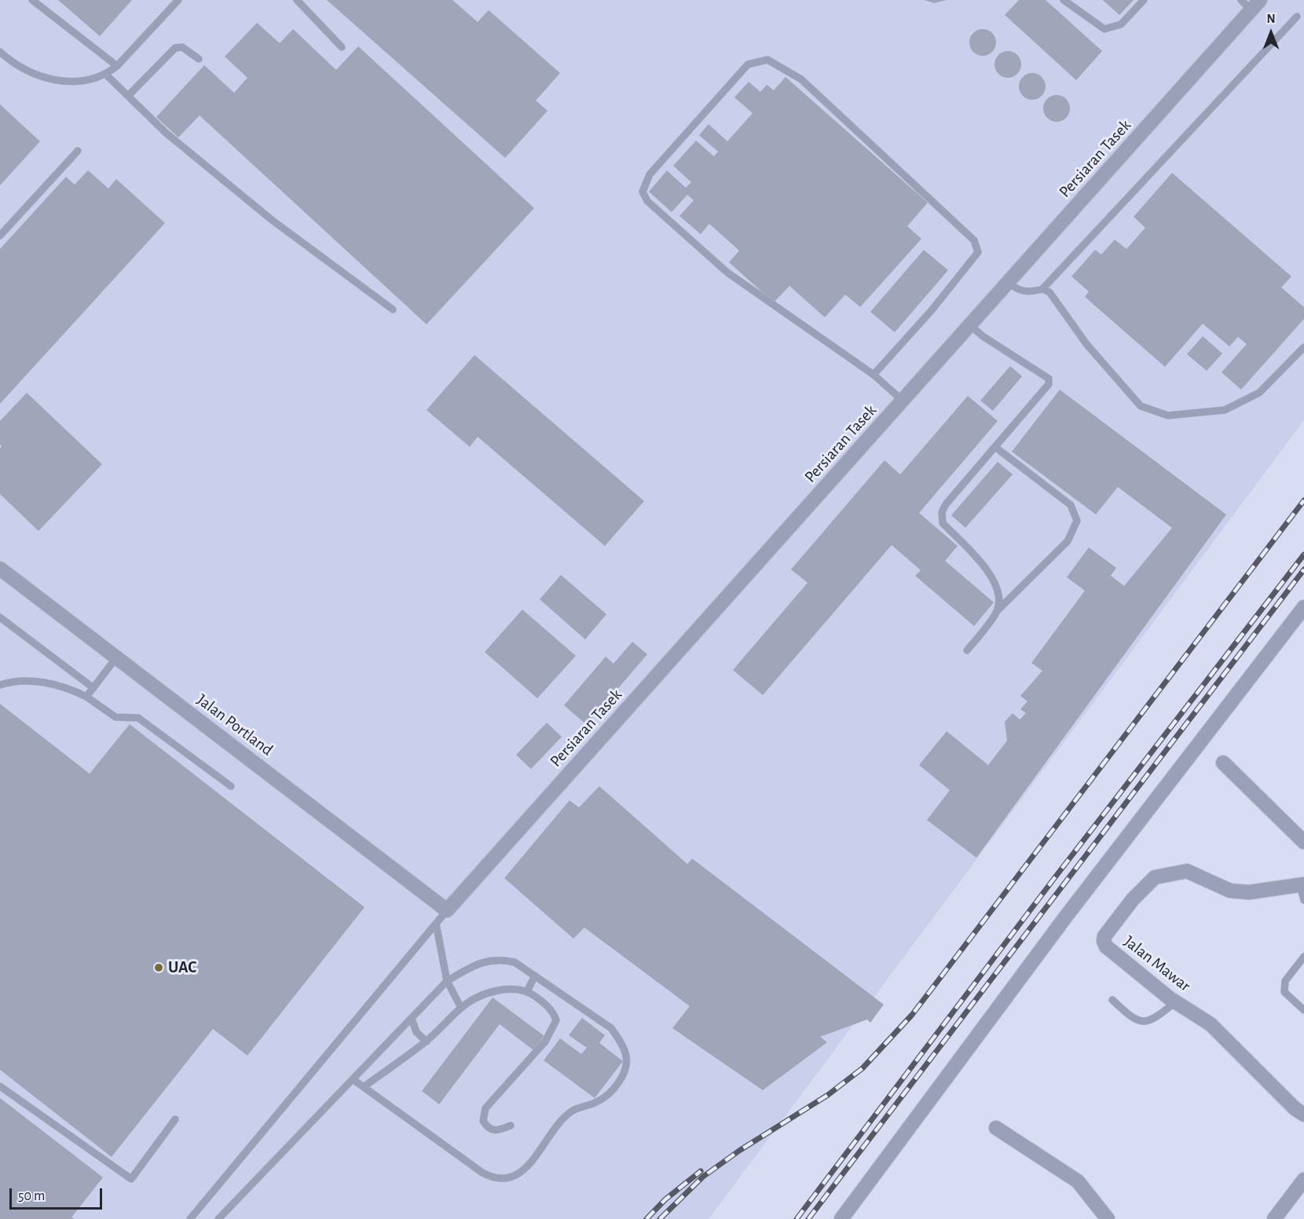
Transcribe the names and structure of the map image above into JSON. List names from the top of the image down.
{
  "streets": {
    "street": ["Persiaran Tasek", "Jalan Portland", "Jalan Mawar"]
  },
  "crossings": [
    ["Persiaran Tasek", "Jalan Portland"]
  ],
  "places": ["UAC"],
  "scale_bar": "50 m",
  "north": "top"
}
